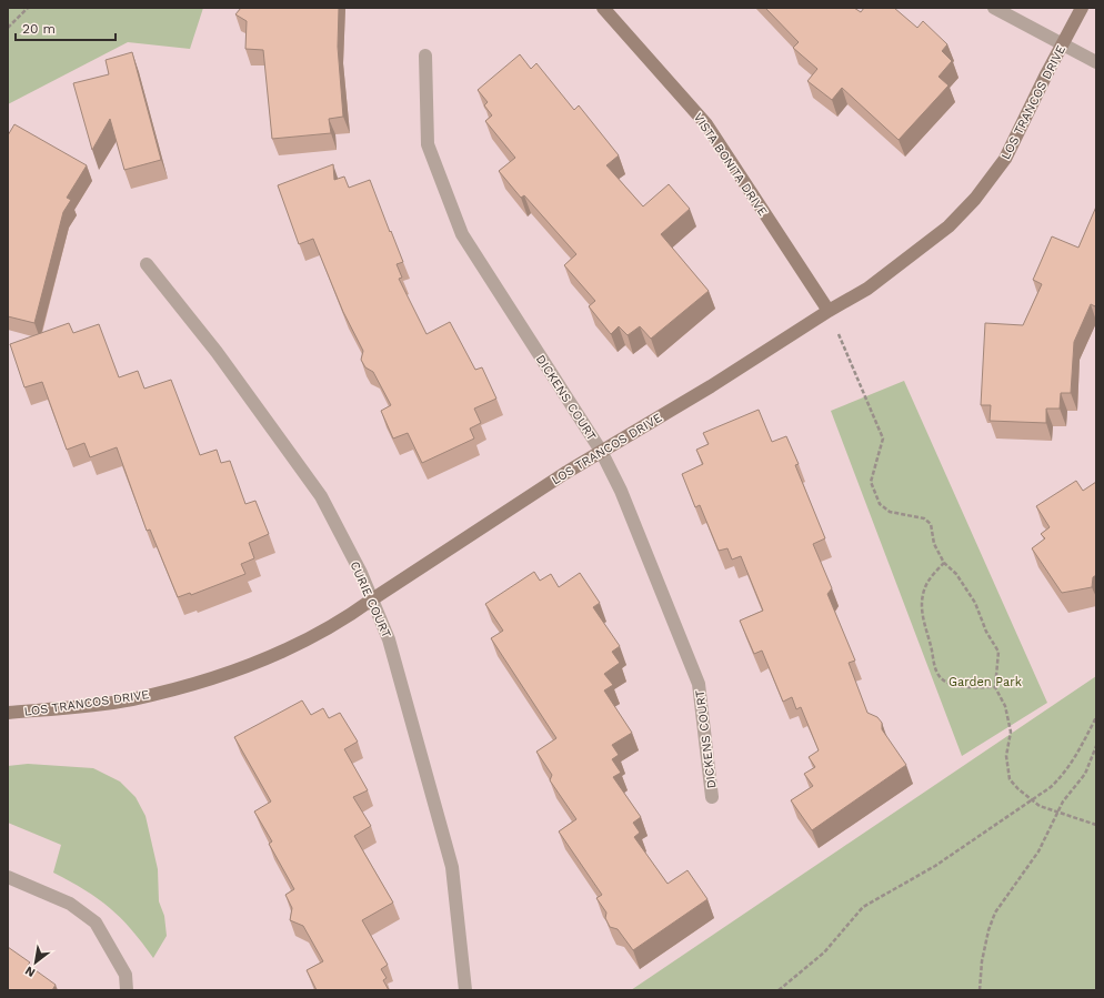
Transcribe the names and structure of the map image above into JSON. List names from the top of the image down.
{
  "streets": {
    "street": [
      "LOS TRANCOS DRIVE",
      "VISTA BONITA DRIVE",
      "DICKENS COURT",
      "CURIE COURT"
    ]
  },
  "crossings": [
    ["LOS TRANCOS DRIVE", "VISTA BONITA DRIVE"],
    ["LOS TRANCOS DRIVE", "DICKENS COURT"],
    ["LOS TRANCOS DRIVE", "CURIE COURT"]
  ],
  "parks": ["Garden Park"],
  "scale_bar": "20 m",
  "north": "bottom left"
}
